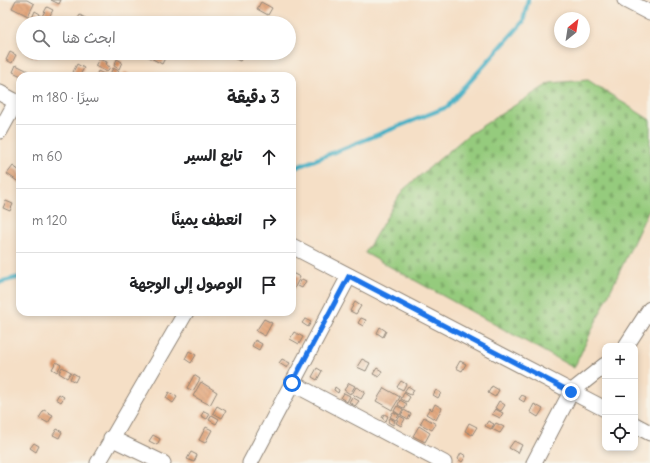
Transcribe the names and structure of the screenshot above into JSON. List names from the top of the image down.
{
  "north": "top right",
  "page": {
    "search": "ابحث هنا",
    "heading": ["3 دقيقة", "سيرًا · 180 m"],
    "list": [
      ["تابع السير", "60 m"],
      ["انعطف يمينًا", "120 m"],
      "الوصول إلى الوجهة"
    ],
    "map_buttons": ["+", "−"]
  }
}
